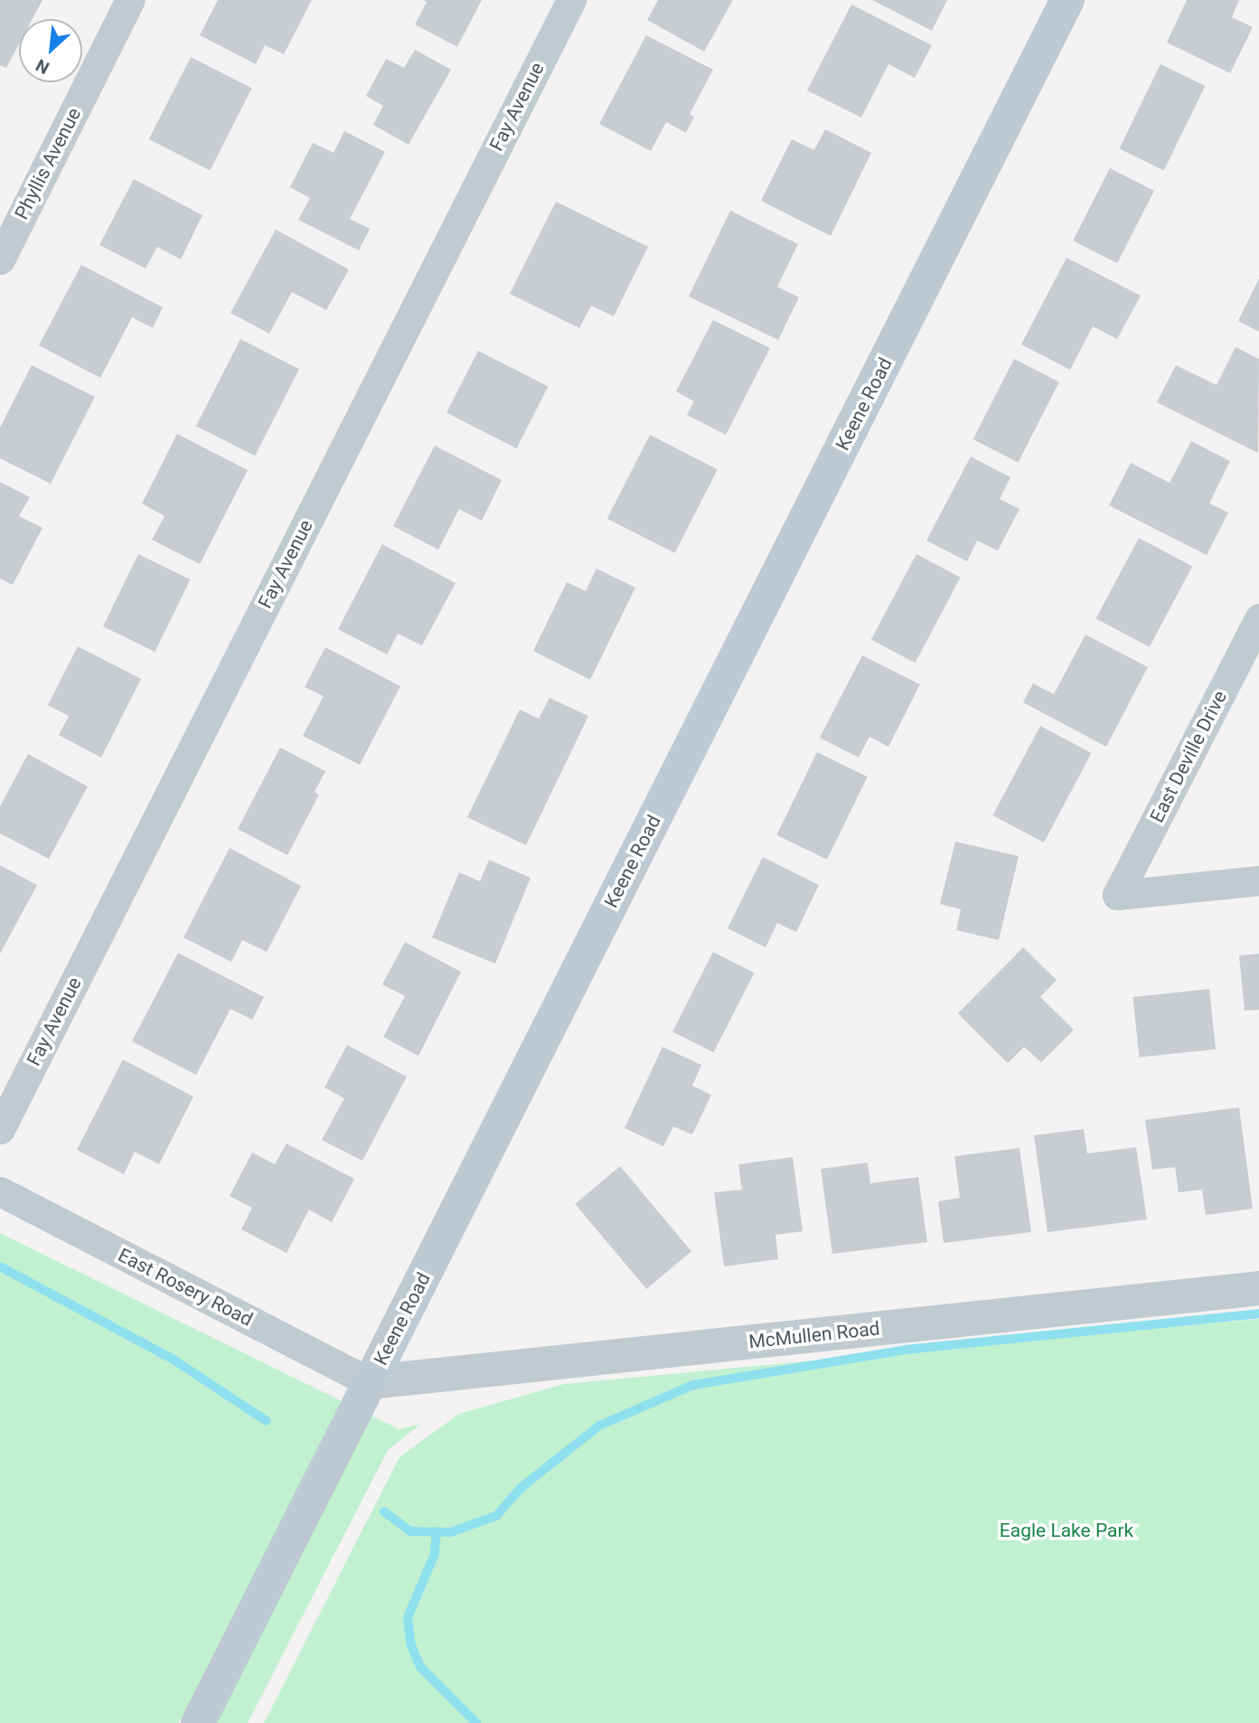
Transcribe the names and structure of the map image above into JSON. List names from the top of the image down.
{
  "streets": {
    "main road": ["Keene Road"],
    "street": [
      "Fay Avenue",
      "Phyllis Avenue",
      "East Deville Drive",
      "East Rosery Road",
      "McMullen Road"
    ]
  },
  "crossings": [
    ["Keene Road", "East Rosery Road"],
    ["Keene Road", "McMullen Road"],
    ["East Rosery Road", "McMullen Road"]
  ],
  "parks": ["Eagle Lake Park"],
  "north": "bottom left"
}
